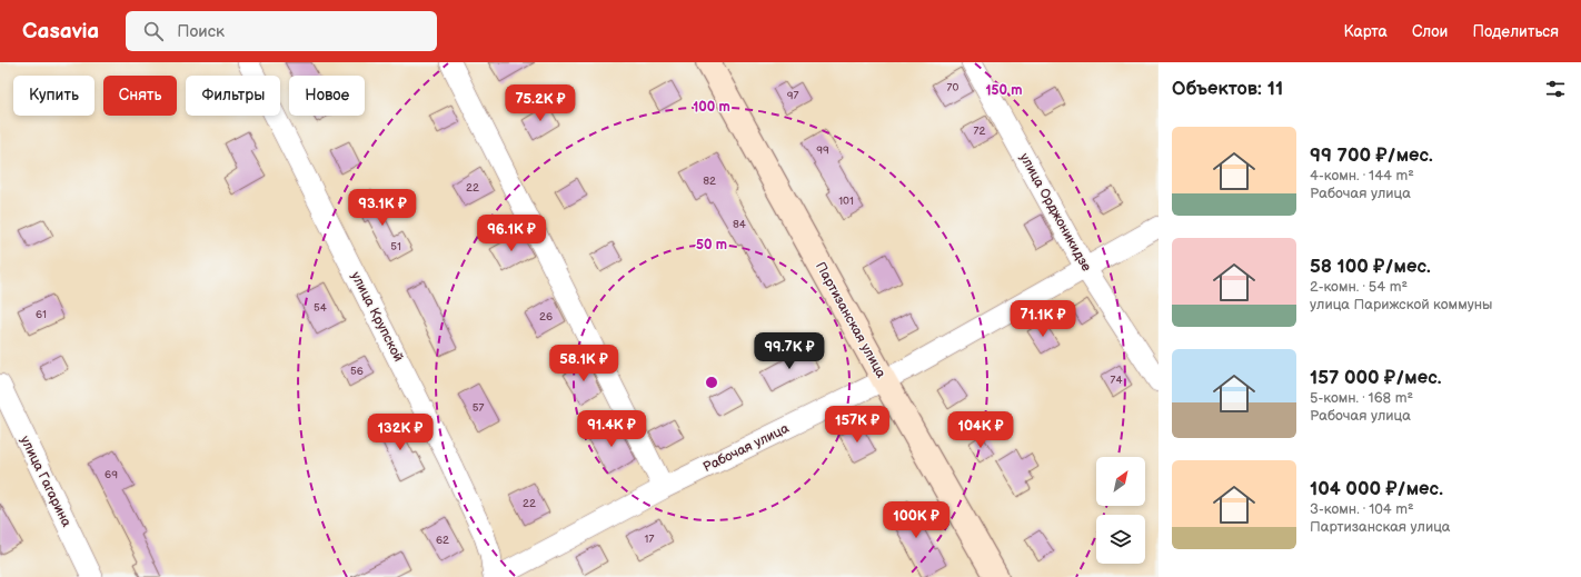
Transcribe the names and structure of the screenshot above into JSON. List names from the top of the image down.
{
  "streets": {
    "main road": ["Партизанская улица"],
    "street": [
      "улица Орджоникидзе",
      "улица Крупской",
      "Рабочая улица",
      "улица Гагарина"
    ]
  },
  "crossings": [
    ["улица Орджоникидзе", "Рабочая улица"],
    ["Партизанская улица", "Рабочая улица"]
  ],
  "house_numbers": [
    "70",
    "97",
    "72",
    "99",
    "82",
    "22",
    "101",
    "84",
    "51",
    "54",
    "61",
    "26",
    "56",
    "74",
    "57",
    "69",
    "22",
    "17",
    "62"
  ],
  "north": "top right",
  "page": {
    "header": "Casavia",
    "search": "Поиск",
    "nav": ["Карта", "Слои", "Поделиться"],
    "heading": "Объектов: 11",
    "chip": [
      "Купить",
      "Снять",
      "Фильтры",
      "Новое"
    ],
    "price": [
      "75.2K ₽",
      "93.1K ₽",
      "96.1K ₽",
      "71.1K ₽",
      "99.7K ₽",
      "58.1K ₽",
      "157K ₽",
      "91.4K ₽",
      "104K ₽",
      "132K ₽",
      "100K ₽"
    ],
    "list": [
      {
        "name": "99 700 ₽/мес.",
        "note": "4-комн. · 144 m² · Рабочая улица"
      },
      {
        "name": "58 100 ₽/мес.",
        "note": "2-комн. · 54 m² · улица Парижской коммуны"
      },
      {
        "name": "157 000 ₽/мес.",
        "note": "5-комн. · 168 m² · Рабочая улица"
      },
      {
        "name": "104 000 ₽/мес.",
        "note": "3-комн. · 104 m² · Партизанская улица"
      }
    ]
  },
  "rings": ["150 m", "100 m", "50 m"]
}
